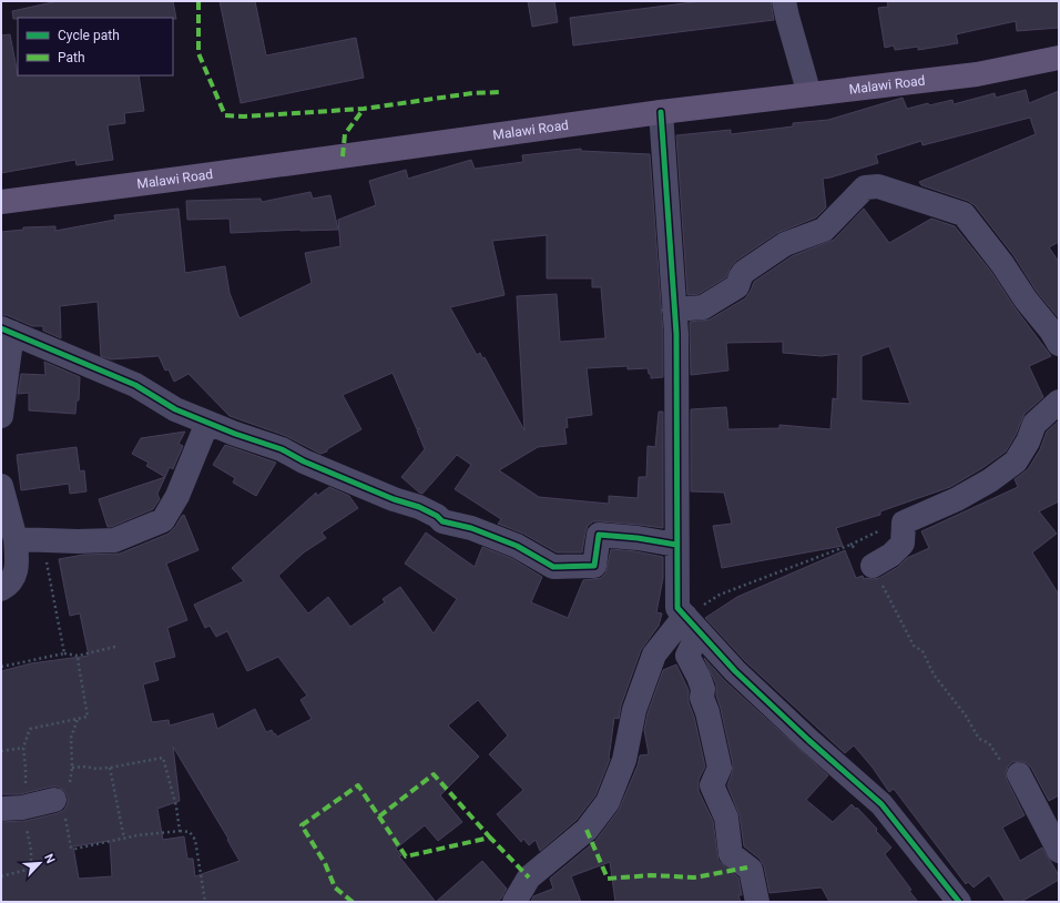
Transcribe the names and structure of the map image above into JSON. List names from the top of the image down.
{
  "streets": {
    "main road": ["Malawi Road"]
  },
  "legend": ["Cycle path", "Path"],
  "north": "top right"
}
